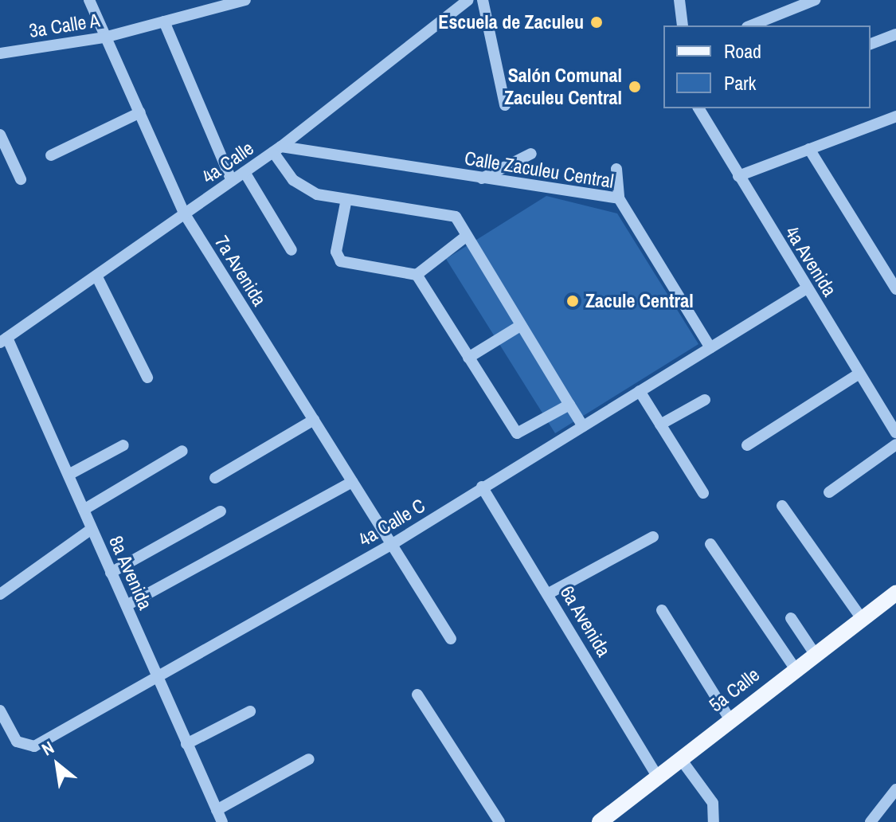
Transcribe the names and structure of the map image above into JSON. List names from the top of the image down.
{
  "streets": {
    "main road": ["5a Calle"],
    "street": [
      "3a Calle A",
      "4a Calle",
      "Calle Zaculeu Central",
      "4a Avenida",
      "7a Avenida",
      "4a Calle C",
      "8a Avenida",
      "6a Avenida"
    ]
  },
  "crossings": [
    ["3a Calle A", "7a Avenida"],
    ["4a Calle", "Calle Zaculeu Central"],
    ["4a Calle", "7a Avenida"],
    ["4a Calle", "8a Avenida"],
    ["Calle Zaculeu Central", "4a Calle C"],
    ["4a Avenida", "4a Calle C"],
    ["7a Avenida", "4a Calle C"],
    ["4a Calle C", "8a Avenida"],
    ["4a Calle C", "6a Avenida"],
    ["6a Avenida", "5a Calle"]
  ],
  "places": ["Escuela de Zaculeu", "Salón Comunal Zaculeu Central", "Zacule Central"],
  "legend": ["Road", "Park"],
  "north": "top left"
}
